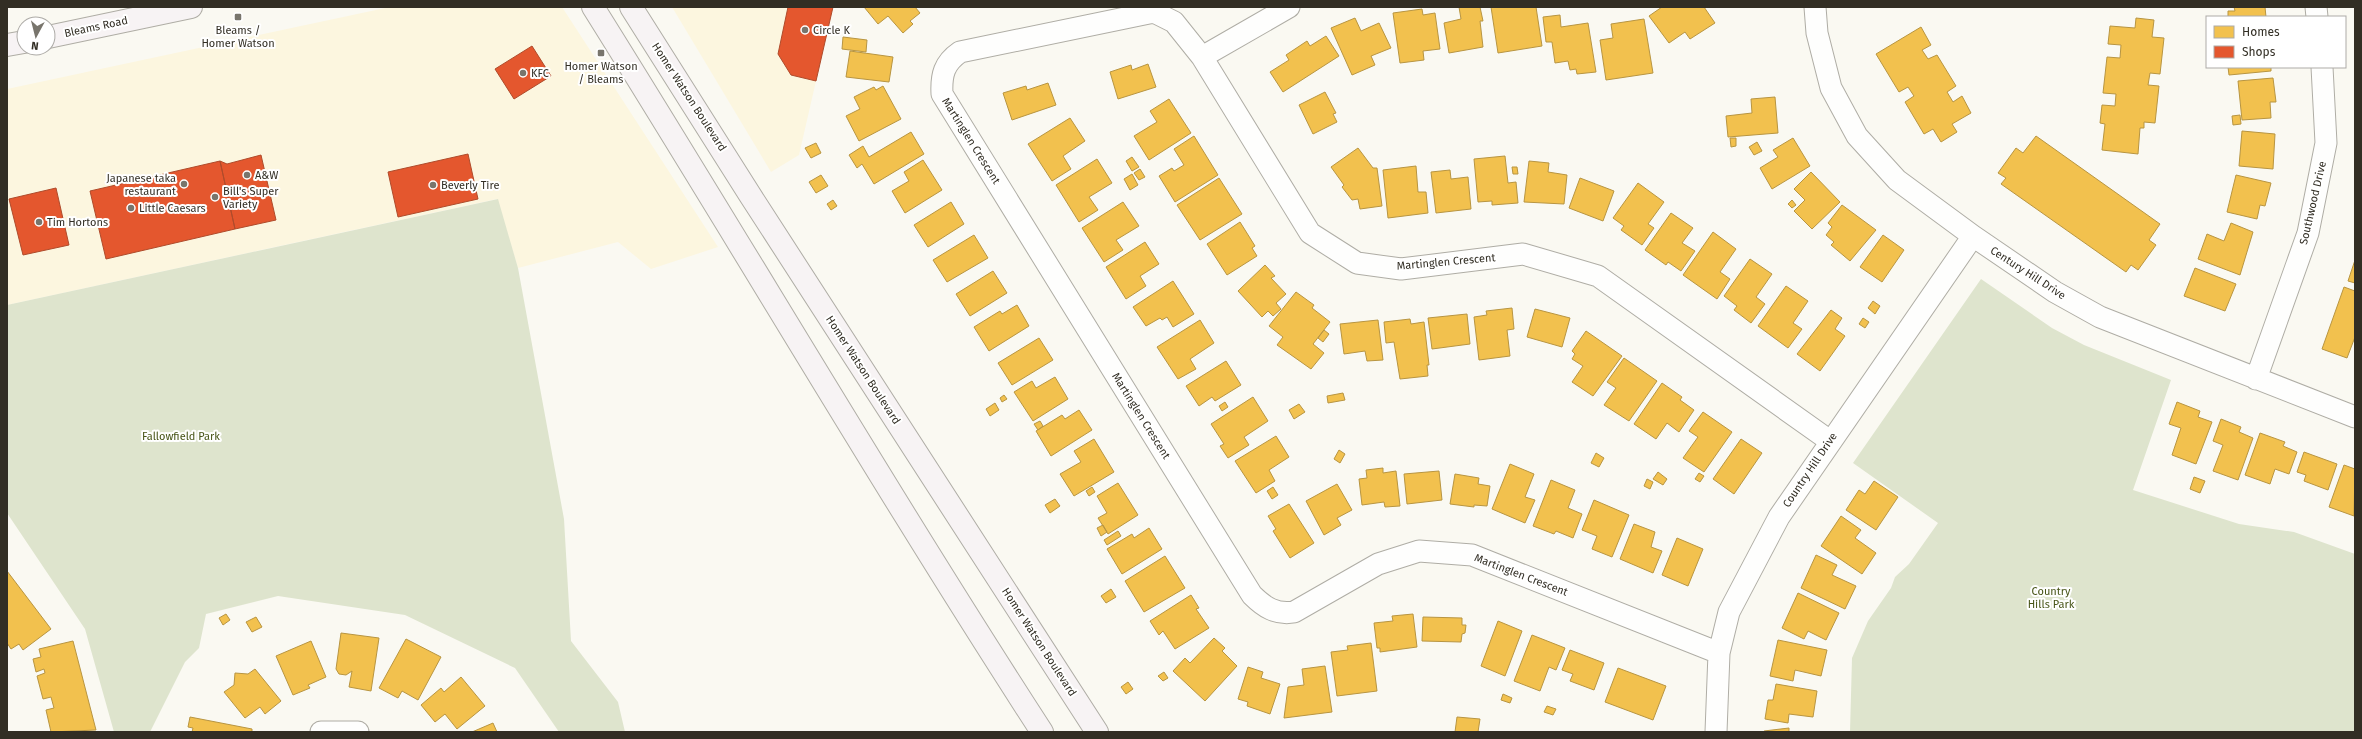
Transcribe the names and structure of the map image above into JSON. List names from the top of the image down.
{
  "streets": {
    "main road": ["Bleams Road", "Homer Watson Boulevard"],
    "street": [
      "Martinglen Crescent",
      "Southwood Drive",
      "Century Hill Drive",
      "Country Hill Drive"
    ]
  },
  "crossings": [
    ["Martinglen Crescent", "Country Hill Drive"],
    ["Southwood Drive", "Century Hill Drive"],
    ["Century Hill Drive", "Country Hill Drive"]
  ],
  "parks": ["Fallowfield Park", "Country Hills Park"],
  "places": {
    "transit": ["Bleams / Homer Watson", "Homer Watson / Bleams"],
    "other": [
      "Circle K",
      "KFC",
      "A&W",
      "Japanese taka restaurant",
      "Beverly Tire",
      "Bill's Super Variety",
      "Little Caesars",
      "Tim Hortons"
    ]
  },
  "legend": ["Homes", "Shops"],
  "north": "bottom"
}
